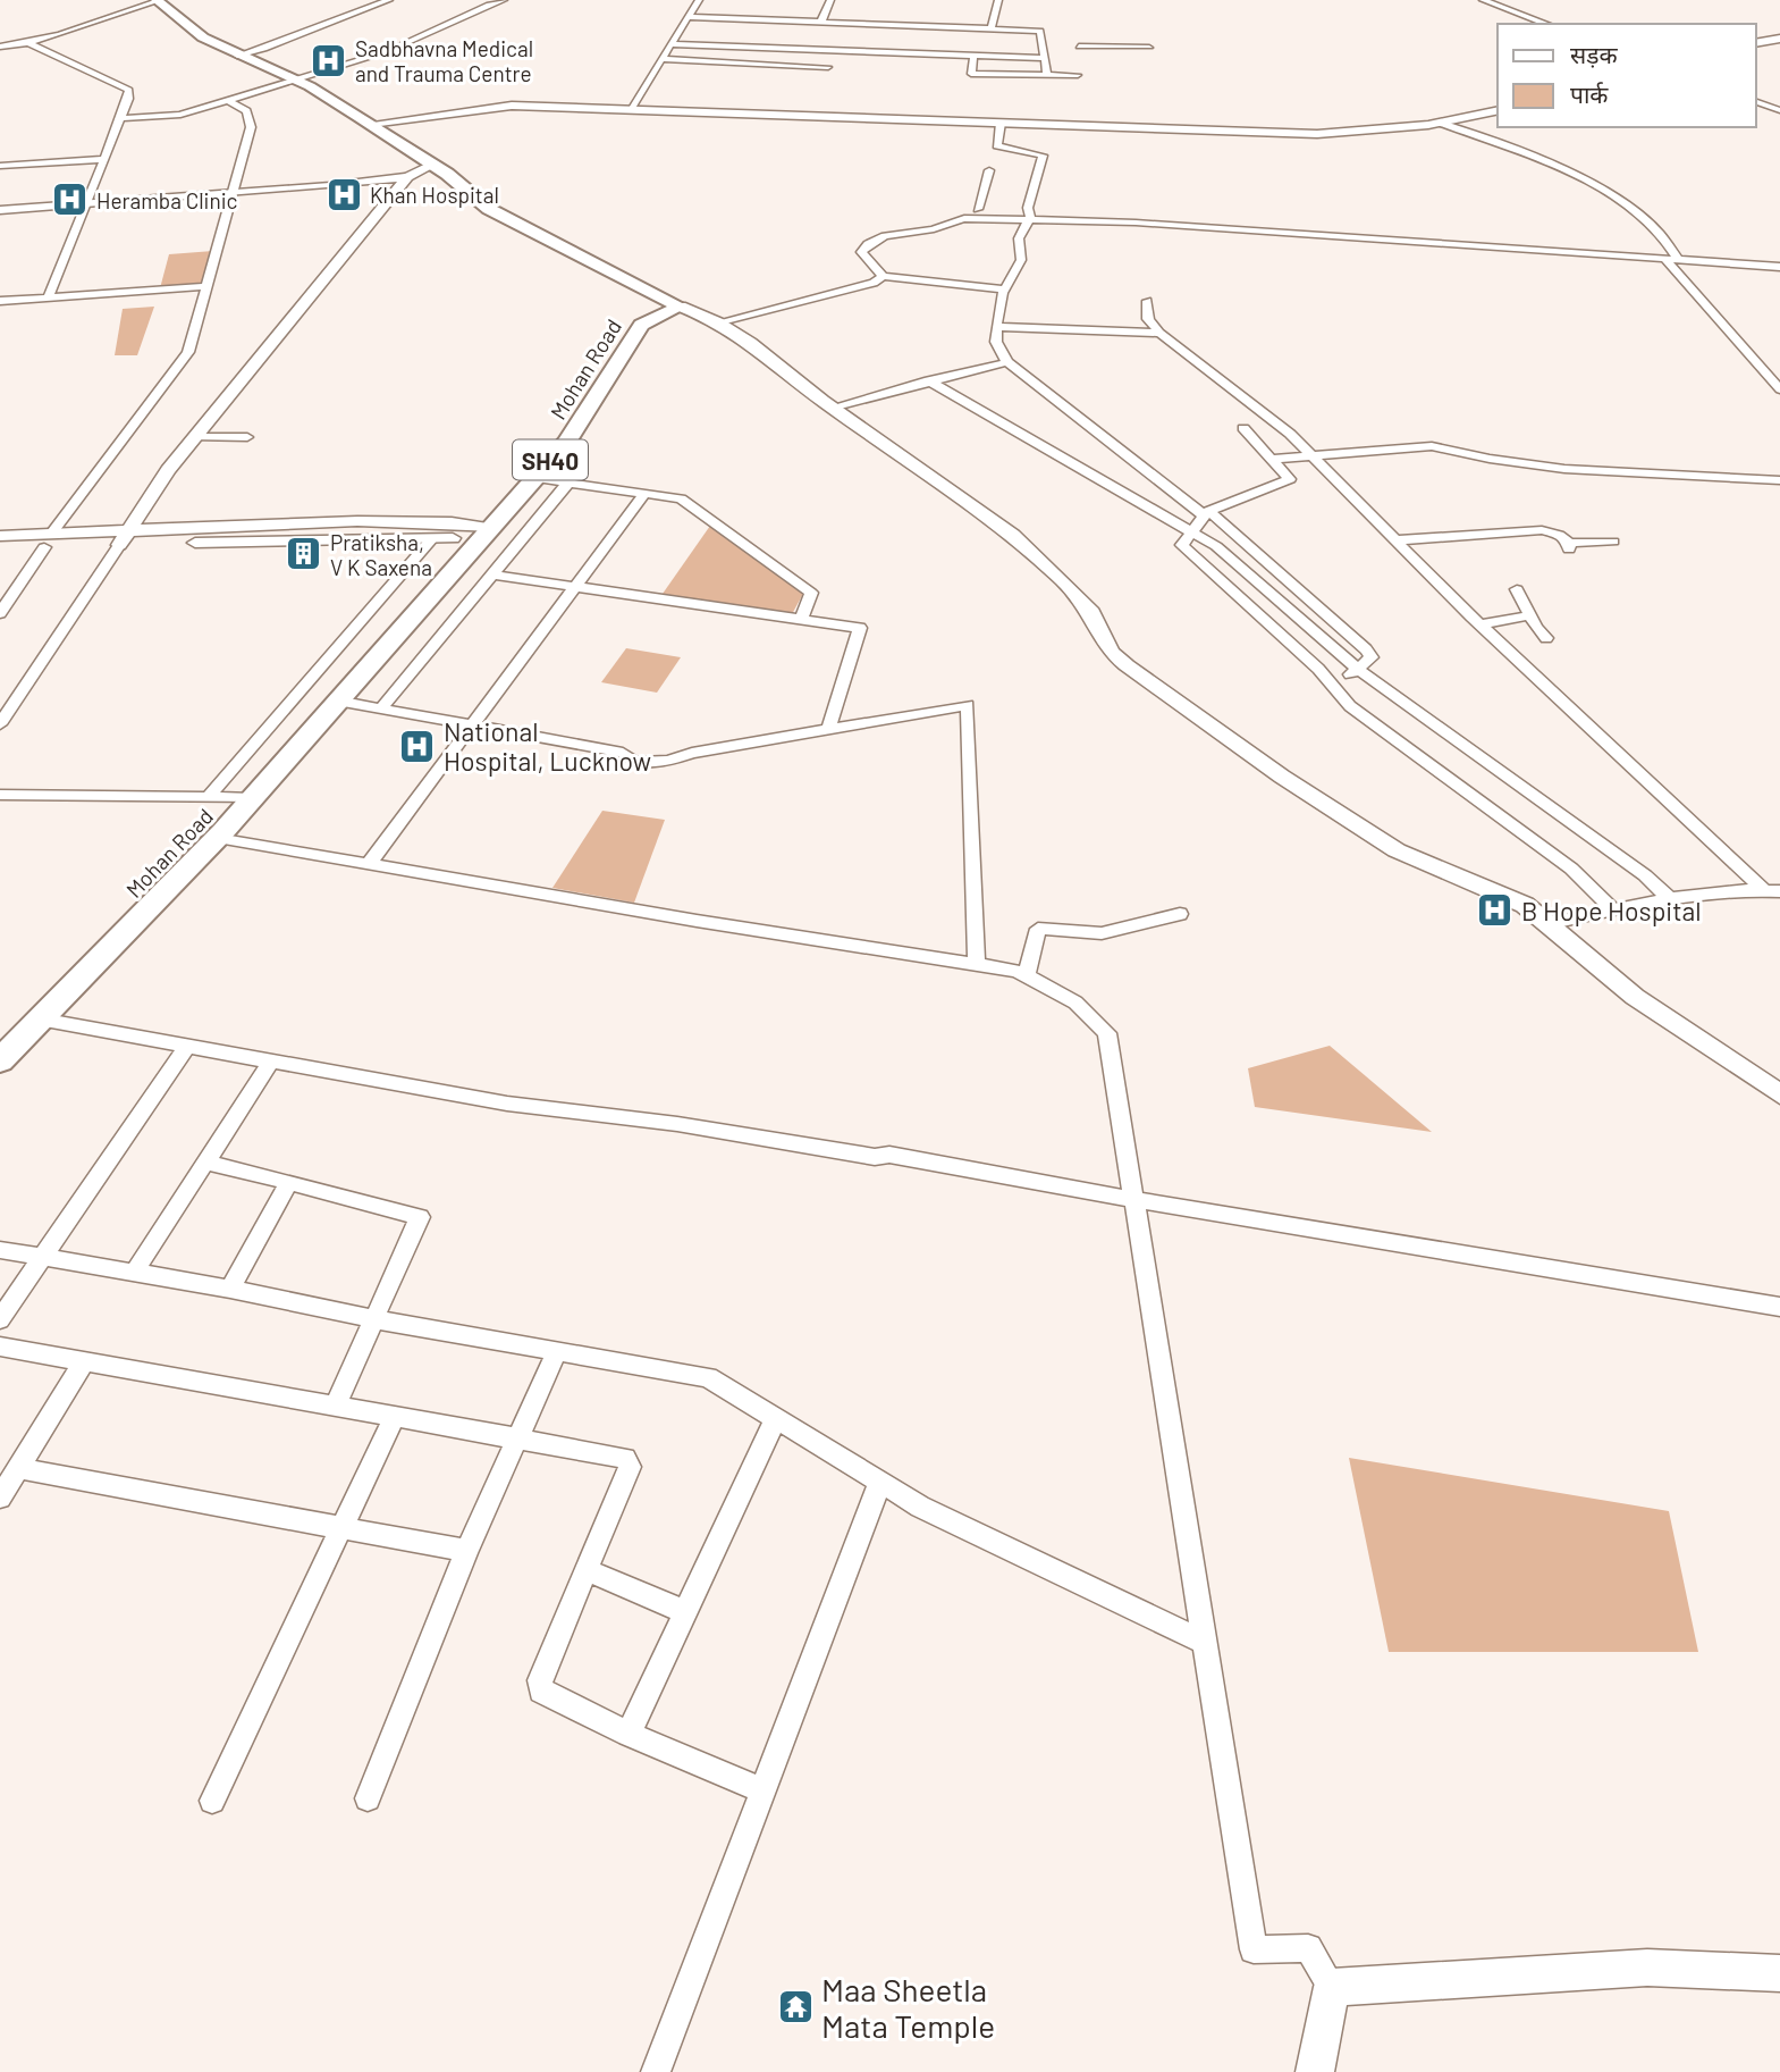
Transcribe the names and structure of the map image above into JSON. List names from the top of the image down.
{
  "streets": {
    "main road": ["Mohan Road", "SH40"]
  },
  "places": {
    "hospital": [
      "Sadbhavna Medical and Trauma Centre",
      "Khan Hospital",
      "Heramba Clinic",
      "National Hospital, Lucknow",
      "B Hope Hospital"
    ],
    "building": ["Pratiksha, V K Saxena"],
    "temple": ["Maa Sheetla Mata Temple"]
  },
  "legend": ["सड़क", "पार्क"]
}
